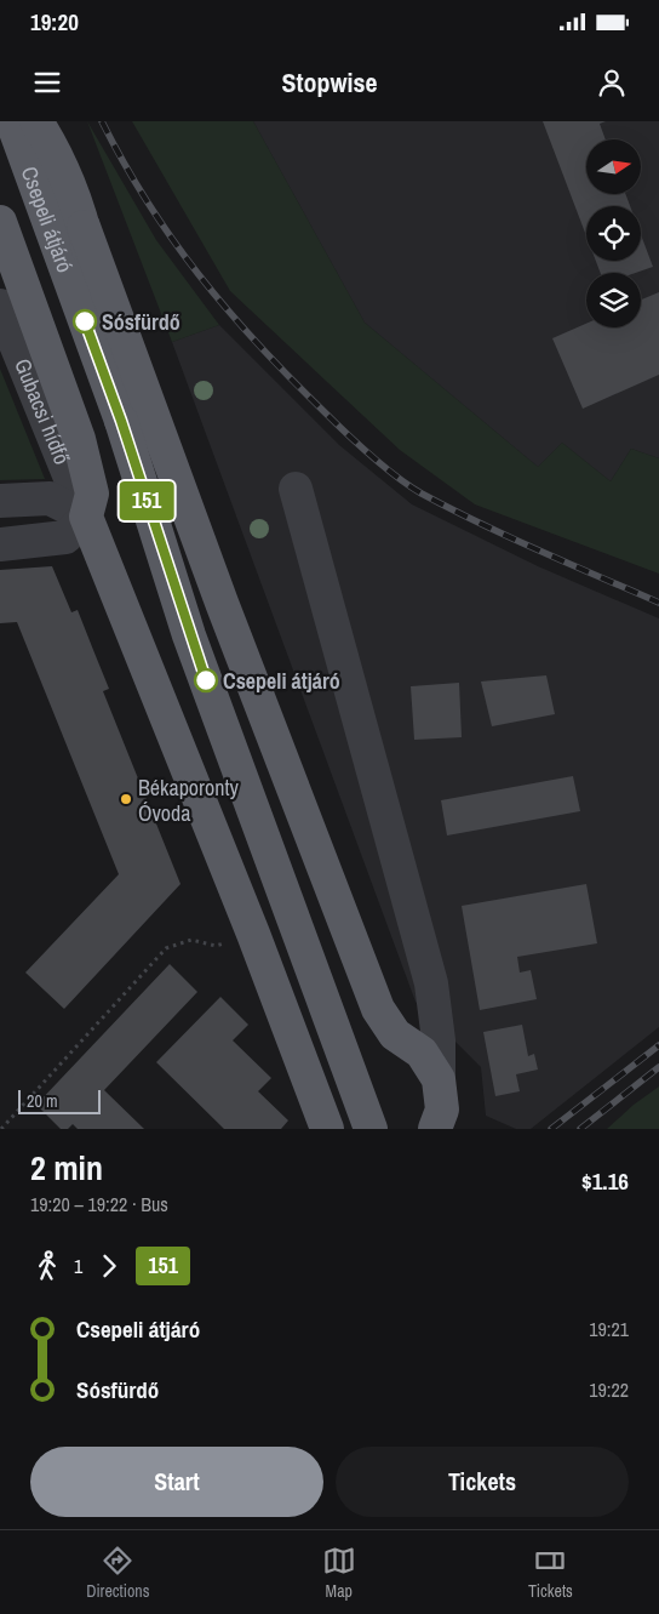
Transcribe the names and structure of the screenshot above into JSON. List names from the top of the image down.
{
  "streets": {
    "main road": ["Csepeli átjáró"],
    "street": ["Gubacsi hídfő"]
  },
  "places": ["Sósfürdő", "Csepeli átjáró", "Békaporonty Óvoda"],
  "lines": ["bus line 151"],
  "scale_bar": "20 m",
  "north": "right",
  "page": {
    "status": "19:20",
    "header": "Stopwise",
    "on_map": "151",
    "scale": "20 m",
    "heading": ["2 min", "19:20 – 19:22 · Bus", "$1.16"],
    "legs": ["1", "151"],
    "list": [
      {
        "name": "Csepeli átjáró",
        "value": "19:21"
      },
      {
        "name": "Sósfürdő",
        "value": "19:22"
      }
    ],
    "buttons": ["Start", "Tickets"],
    "tabs": ["Directions", "Map", "Tickets"]
  }
}
